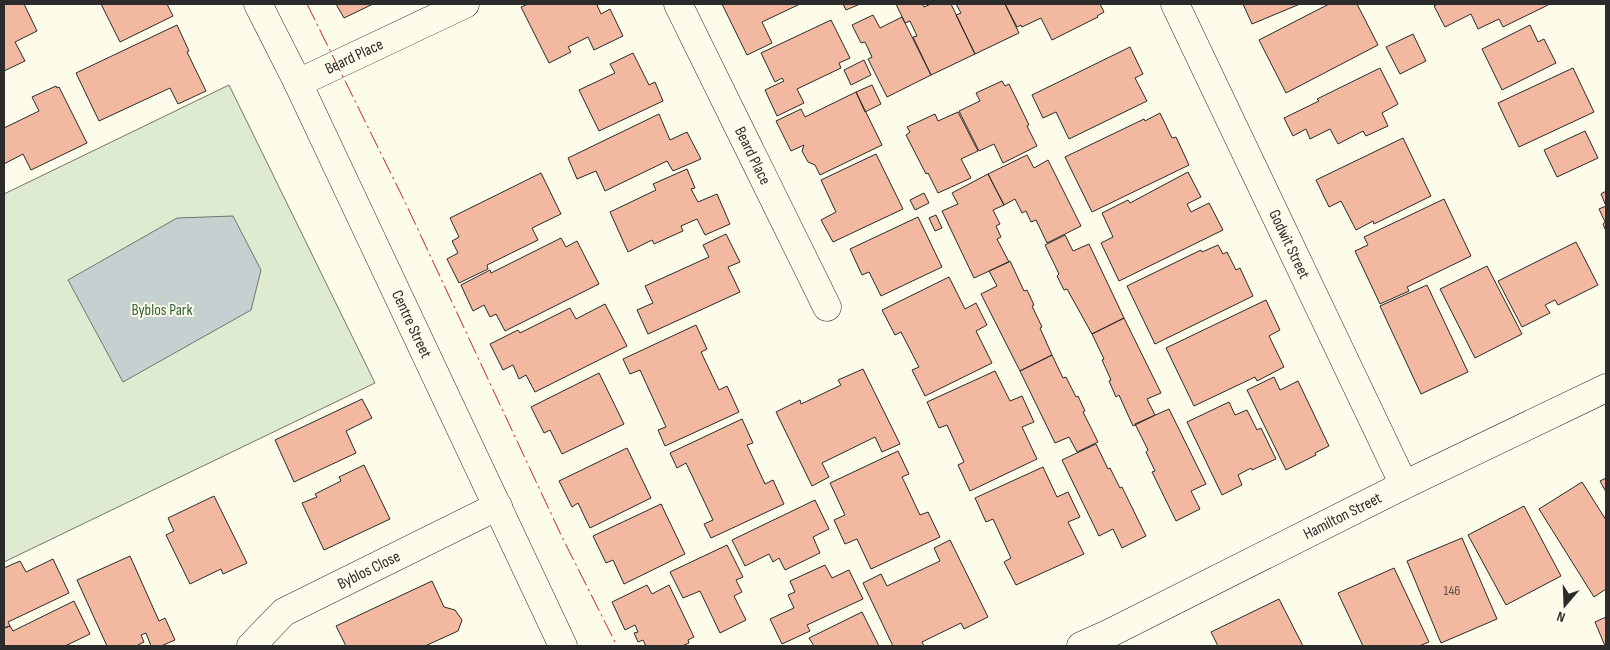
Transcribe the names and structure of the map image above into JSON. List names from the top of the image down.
{
  "streets": {
    "street": [
      "Beard Place",
      "Godwit Street",
      "Centre Street",
      "Hamilton Street",
      "Byblos Close"
    ]
  },
  "crossings": [
    ["Beard Place", "Centre Street"],
    ["Godwit Street", "Hamilton Street"],
    ["Centre Street", "Byblos Close"]
  ],
  "parks": ["Byblos Park"],
  "house_numbers": ["146"],
  "north": "bottom"
}
